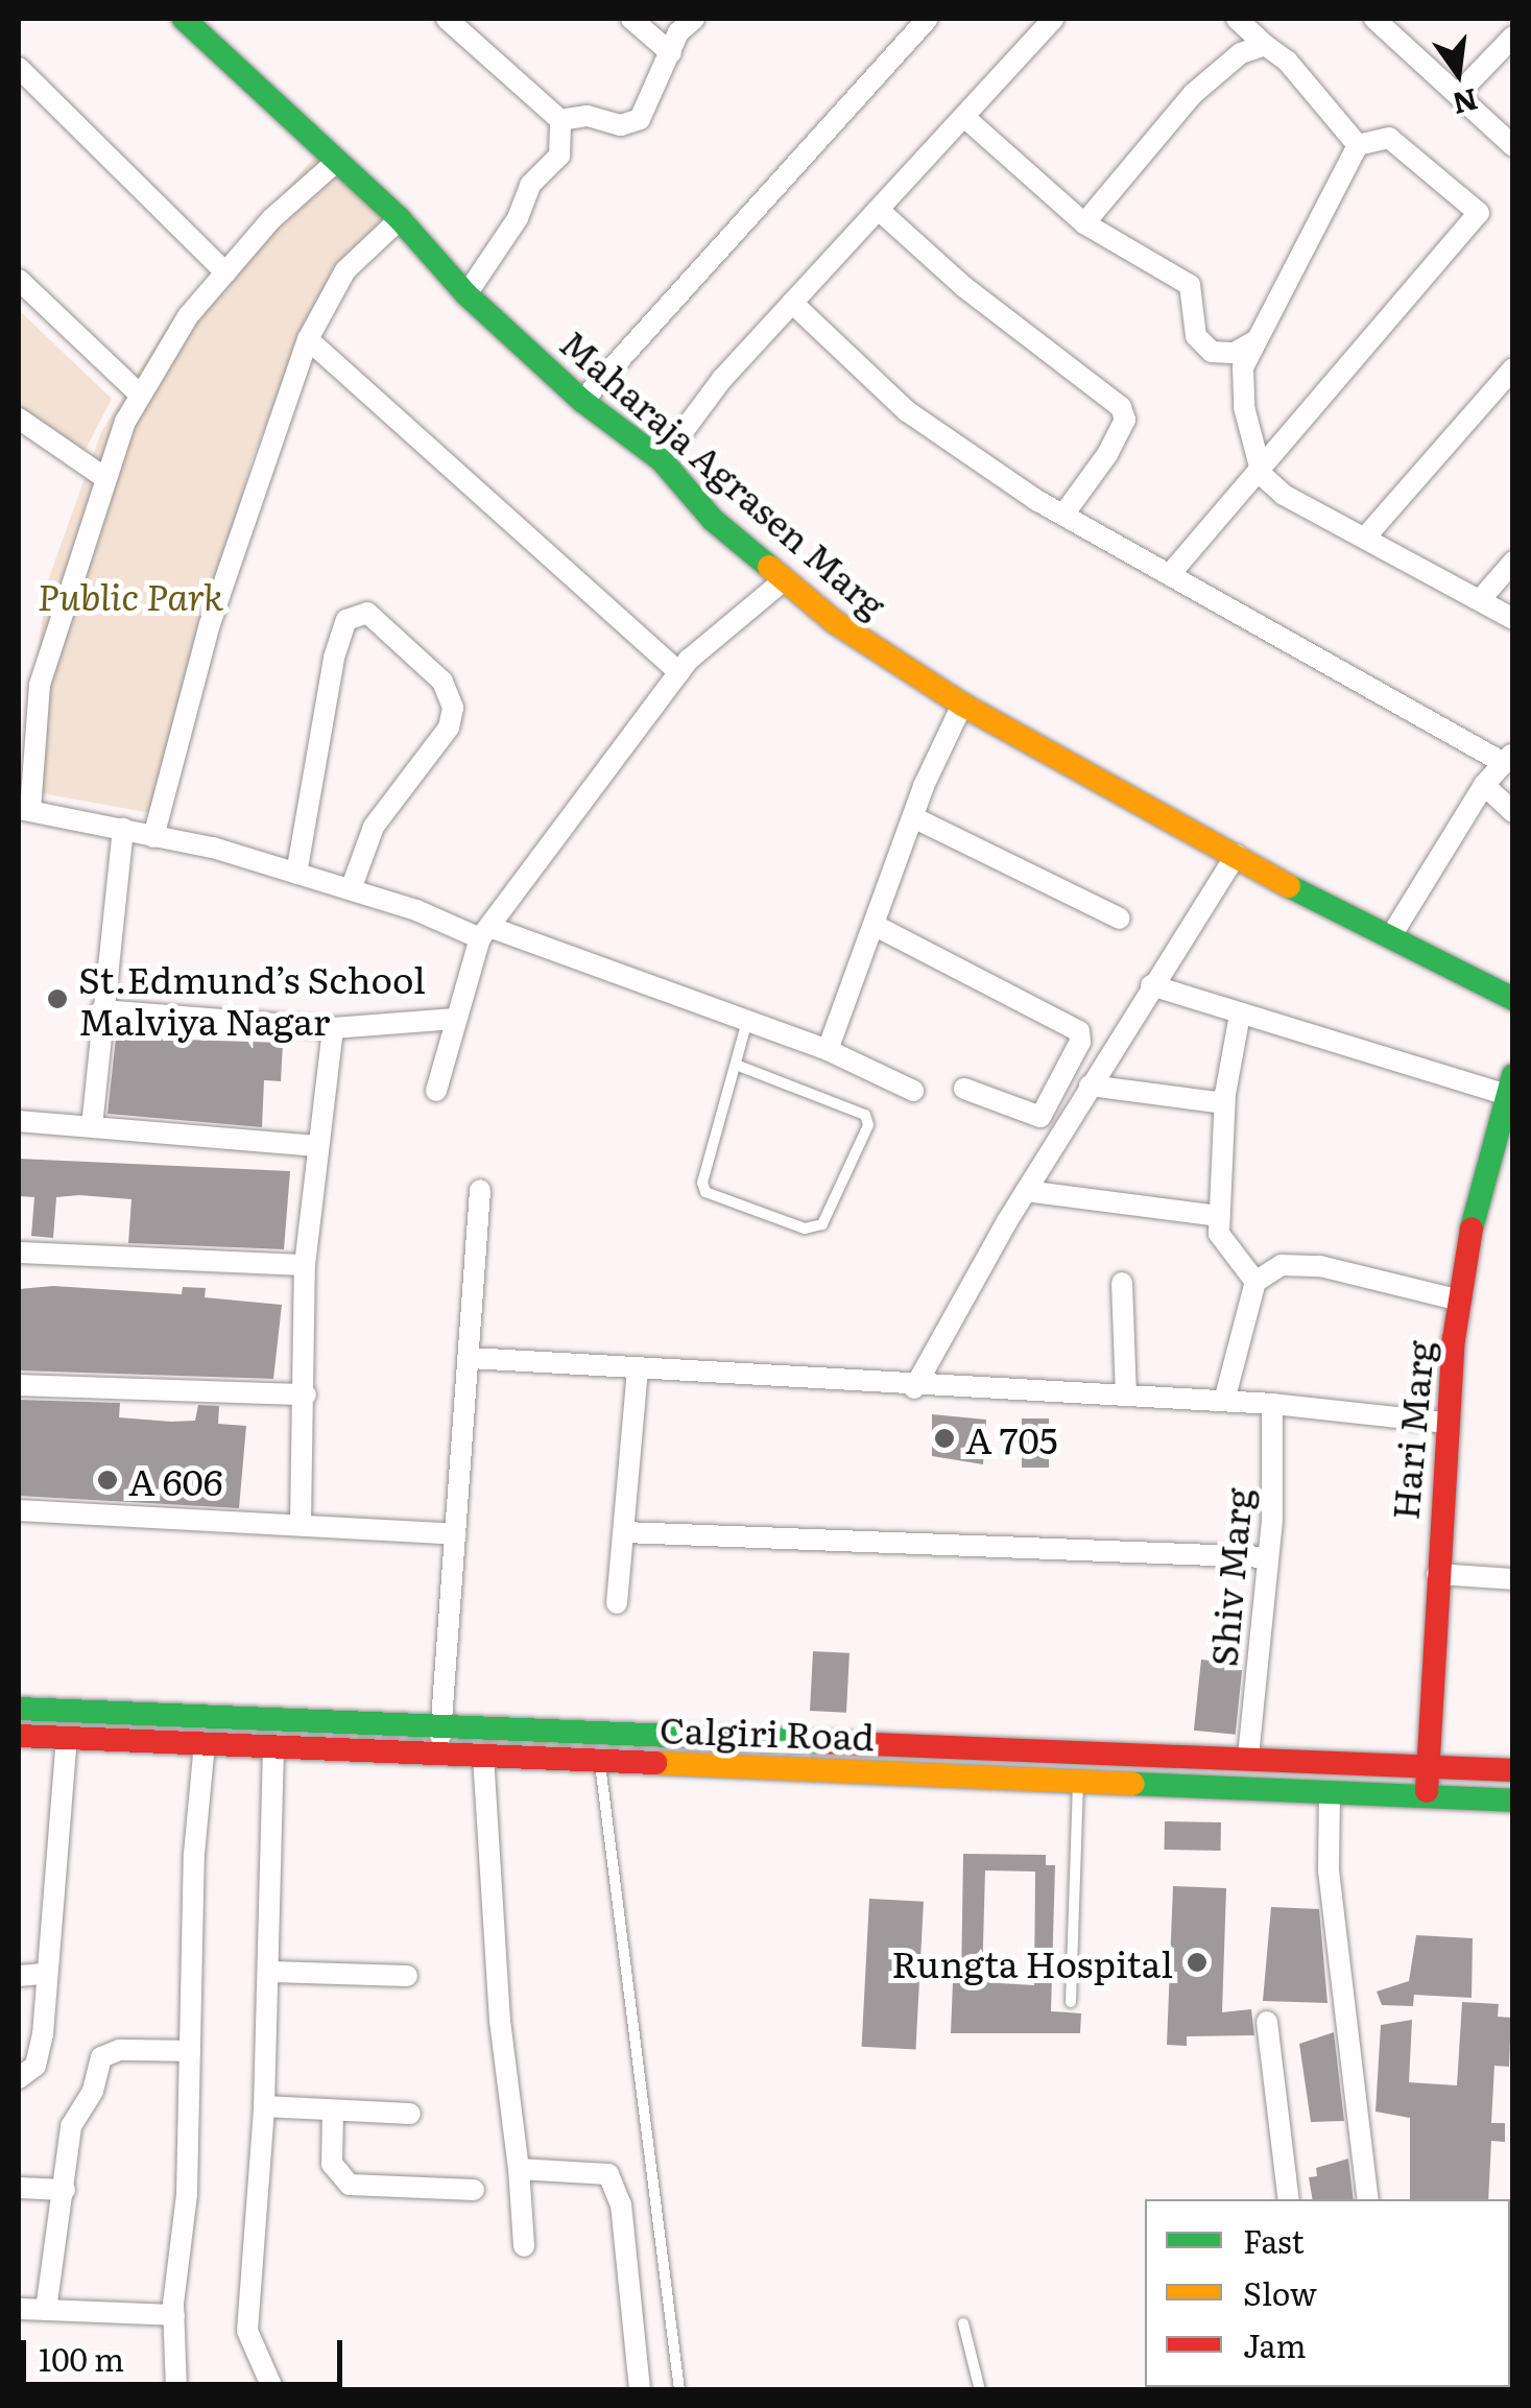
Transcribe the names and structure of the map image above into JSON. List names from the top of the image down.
{
  "streets": {
    "main road": ["Maharaja Agrasen Marg", "Hari Marg", "Calgiri Road"],
    "street": ["Shiv Marg"]
  },
  "crossings": [
    ["Hari Marg", "Calgiri Road"],
    ["Shiv Marg", "Calgiri Road"]
  ],
  "parks": ["Public Park"],
  "places": [
    "St.Edmund’s School Malviya Nagar",
    "A 705",
    "A 606",
    "Rungta Hospital"
  ],
  "legend": ["Fast", "Slow", "Jam"],
  "scale_bar": "100 m",
  "north": "bottom"
}
